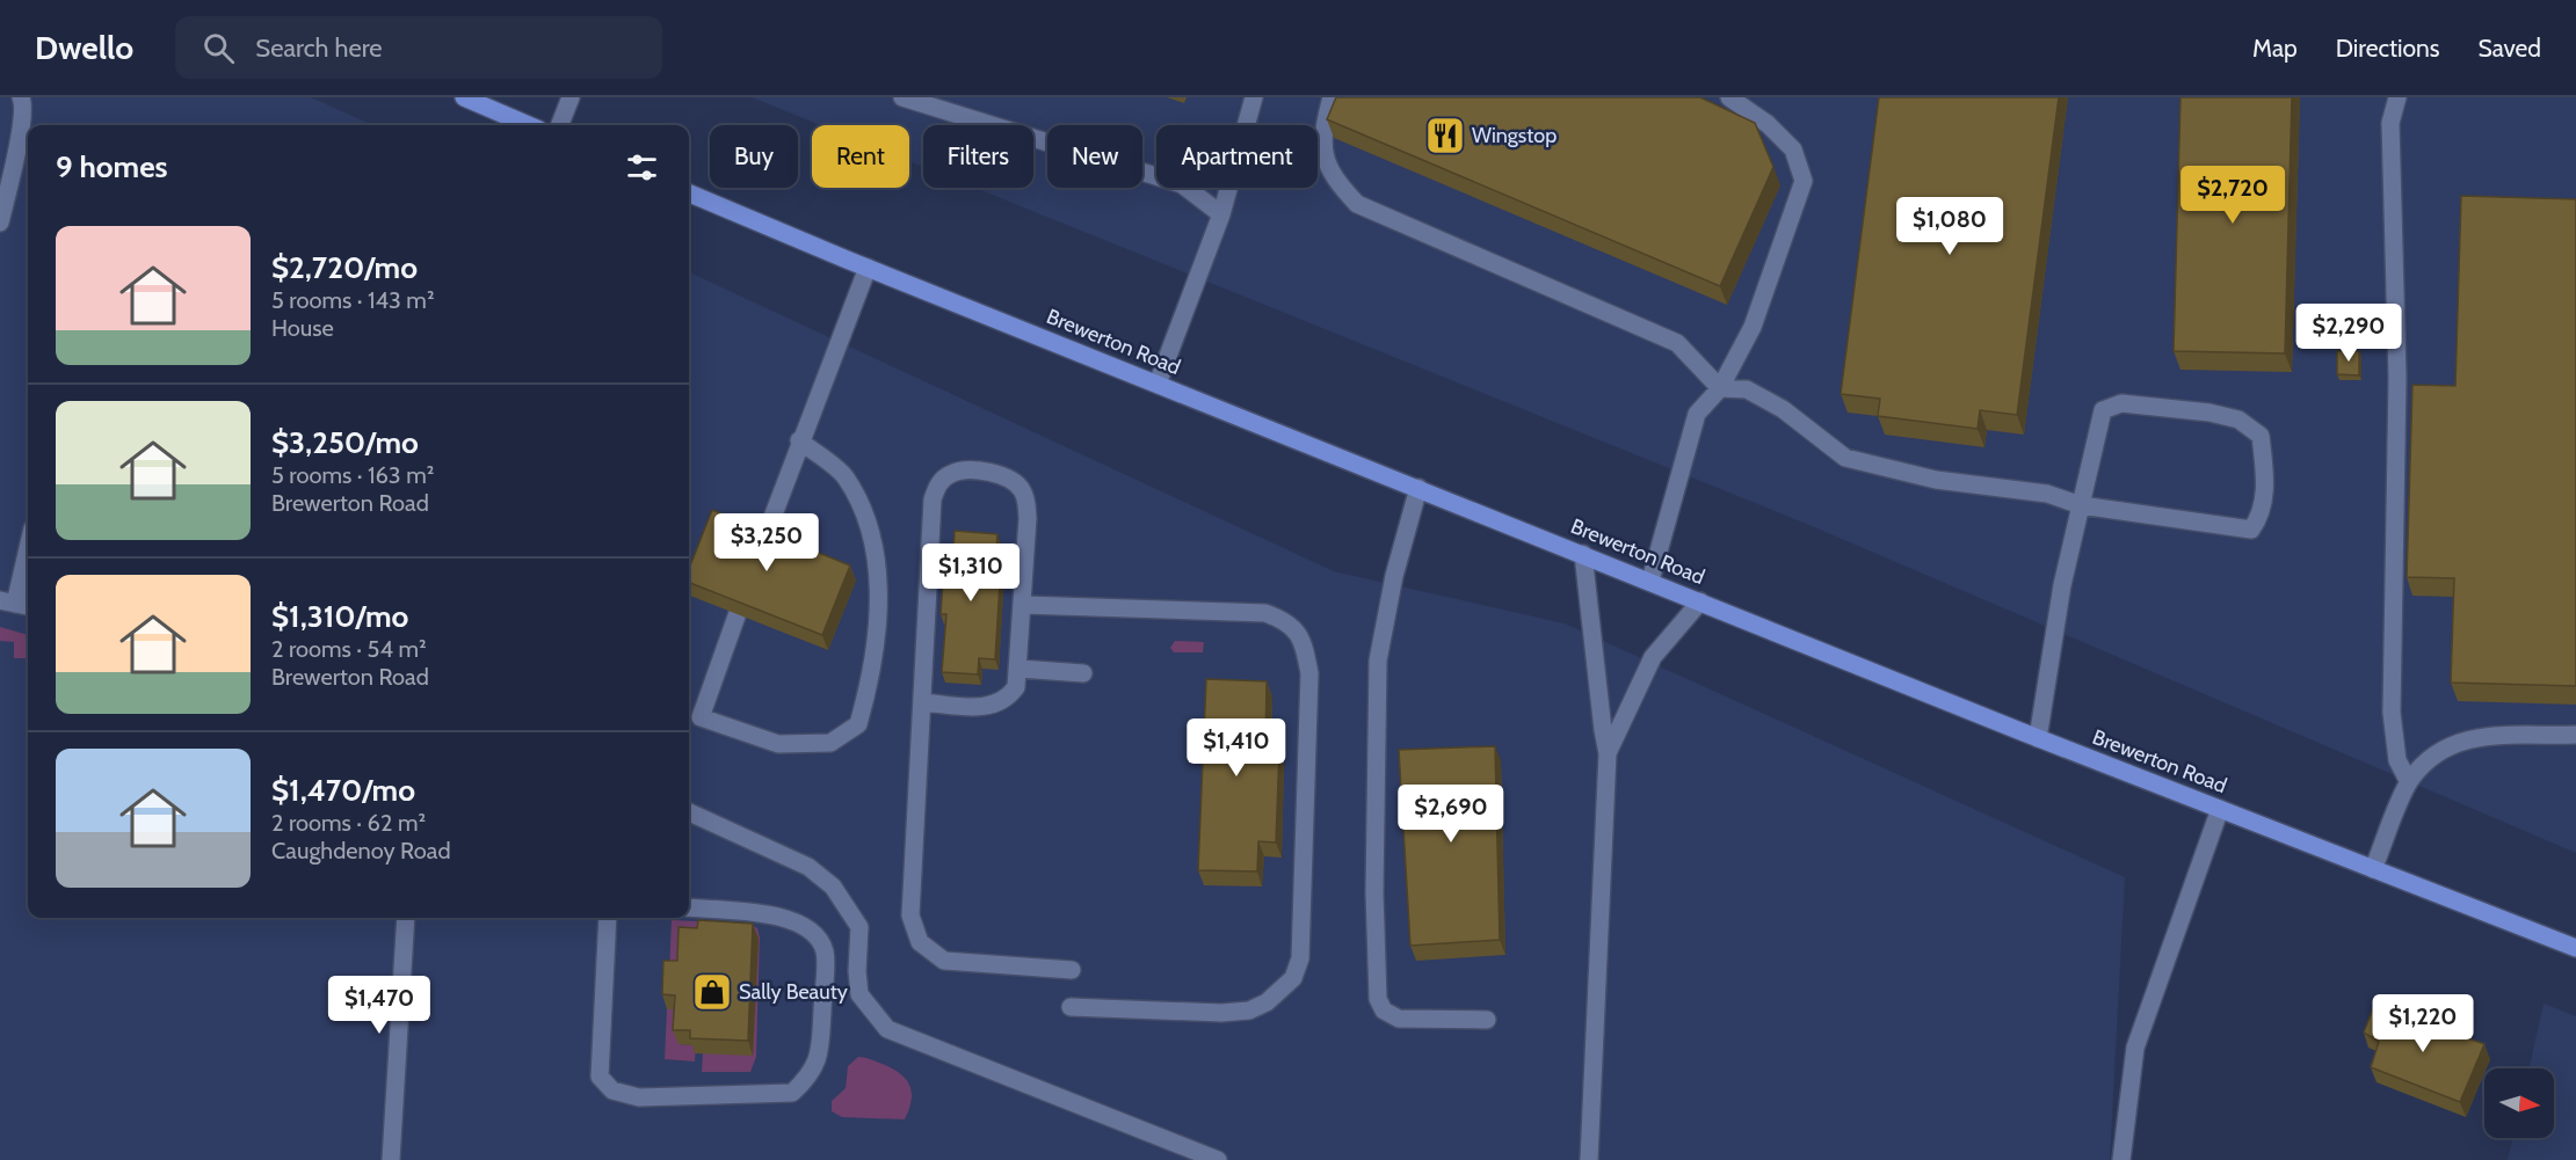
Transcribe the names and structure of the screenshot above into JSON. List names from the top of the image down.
{
  "streets": {
    "main road": ["Brewerton Road"]
  },
  "places": {
    "restaurant": ["Wingstop"],
    "shop": ["Sally Beauty"]
  },
  "north": "right",
  "page": {
    "header": "Dwello",
    "search": "Search here",
    "nav": ["Map", "Directions", "Saved"],
    "chip": [
      "Buy",
      "Rent",
      "Filters",
      "New",
      "Apartment"
    ],
    "heading": "9 homes",
    "price": [
      "$2,720",
      "$1,080",
      "$2,290",
      "$3,250",
      "$1,310",
      "$1,410",
      "$2,690",
      "$1,470",
      "$1,220"
    ],
    "list": [
      {
        "name": "$2,720/mo",
        "note": "5 rooms · 143 m² · House"
      },
      {
        "name": "$3,250/mo",
        "note": "5 rooms · 163 m² · Brewerton Road"
      },
      {
        "name": "$1,310/mo",
        "note": "2 rooms · 54 m² · Brewerton Road"
      },
      {
        "name": "$1,470/mo",
        "note": "2 rooms · 62 m² · Caughdenoy Road"
      }
    ]
  }
}
